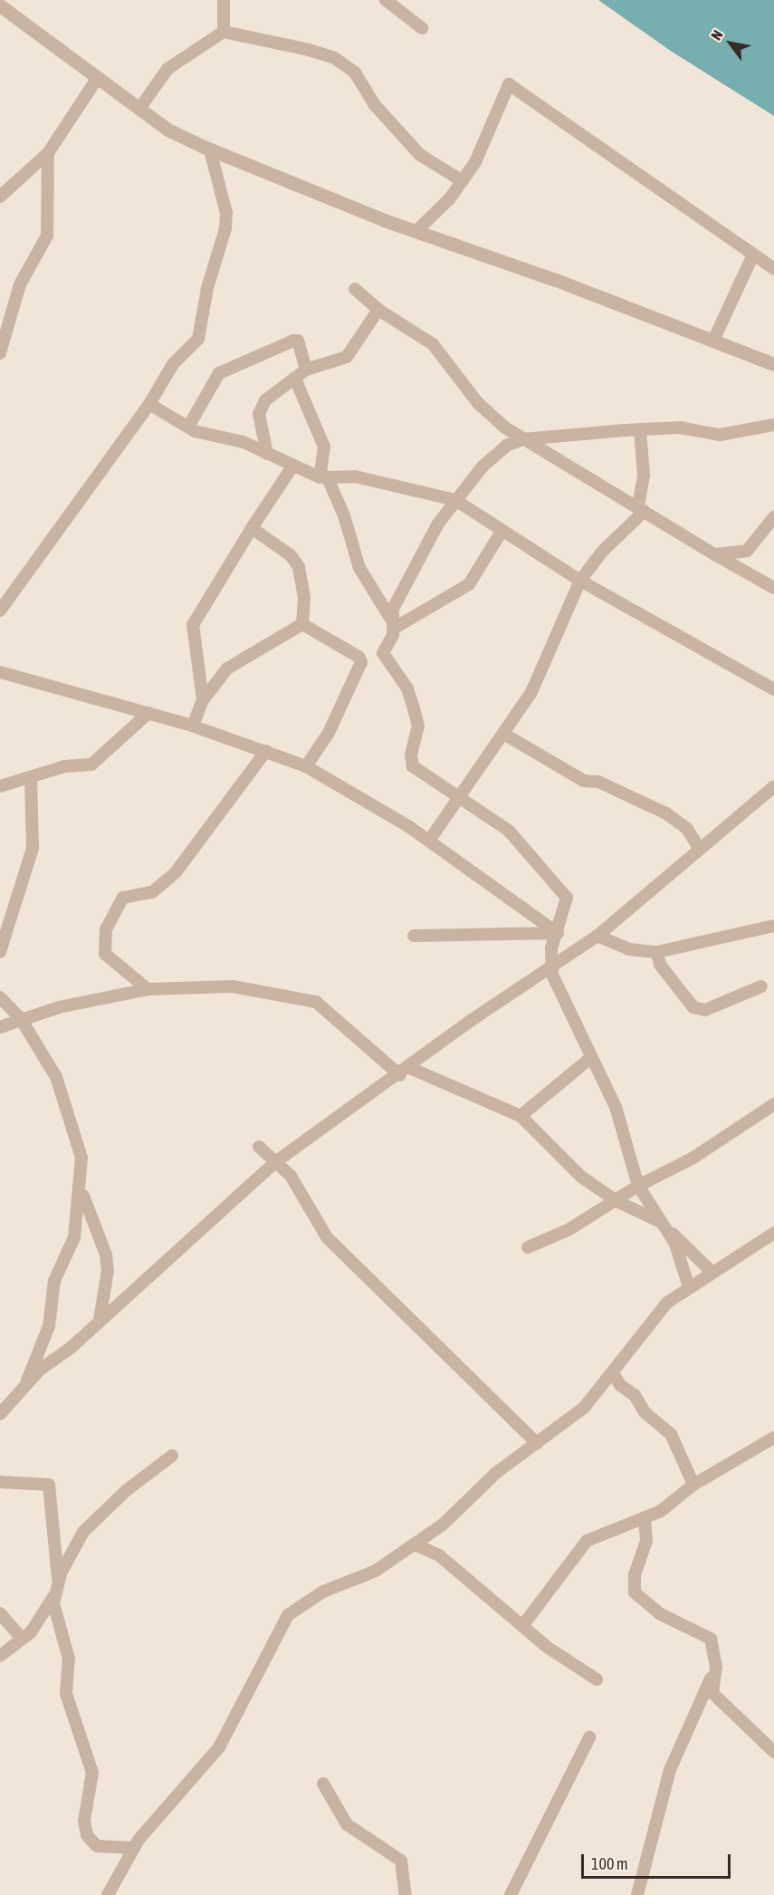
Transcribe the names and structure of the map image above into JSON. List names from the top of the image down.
{
  "scale_bar": "100 m",
  "north": "top left"
}
